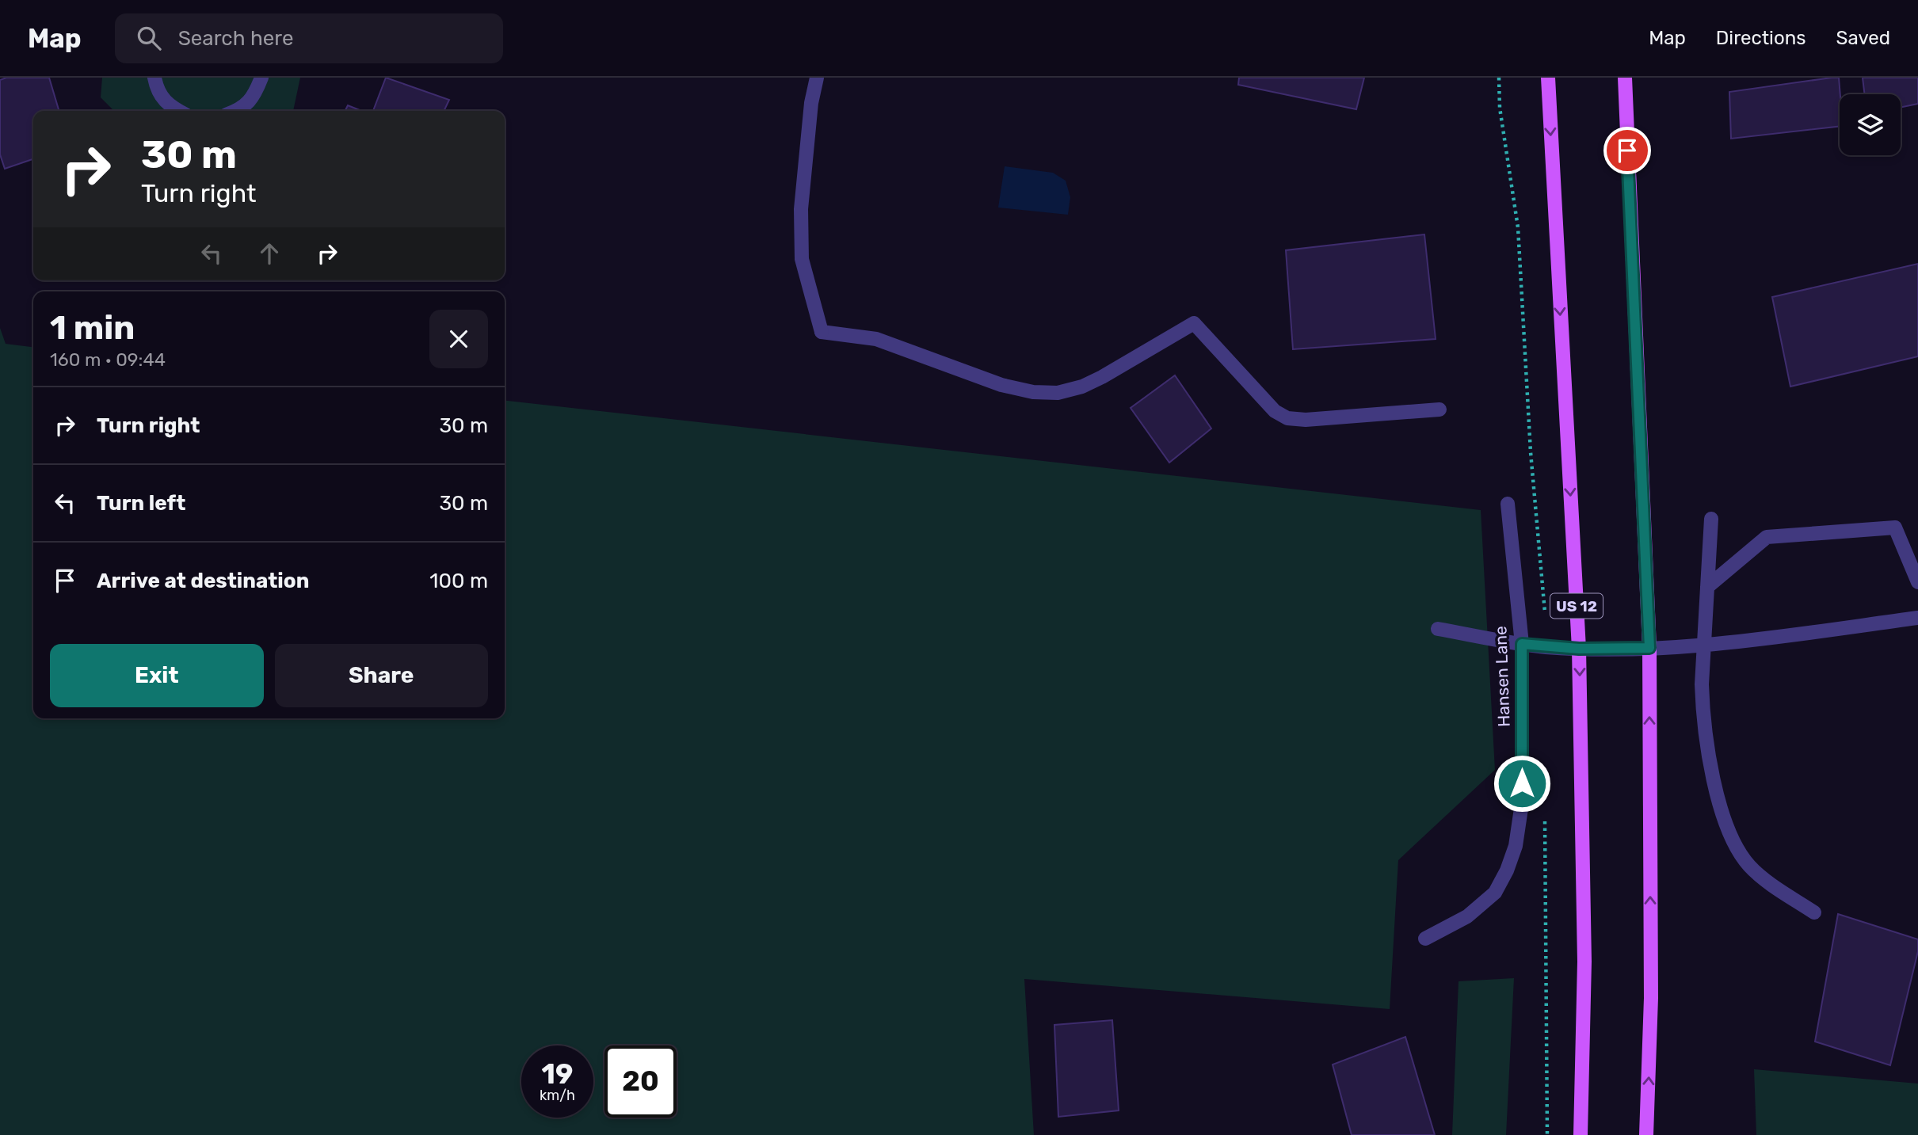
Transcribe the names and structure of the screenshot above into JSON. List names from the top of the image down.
{
  "streets": {
    "main road": ["US 12"],
    "street": ["Hansen Lane"]
  },
  "page": {
    "header": "Map",
    "search": "Search here",
    "nav": ["Map", "Directions", "Saved"],
    "turn": ["30 m", "Turn right"],
    "heading": ["1 min", "160 m · 09:44"],
    "list": [
      {
        "name": "Turn right",
        "value": "30 m"
      },
      {
        "name": "Turn left",
        "value": "30 m"
      },
      {
        "name": "Arrive at destination",
        "value": "100 m"
      }
    ],
    "buttons": ["Exit", "Share"],
    "speed": "19 km/h",
    "limit": "20"
  }
}
